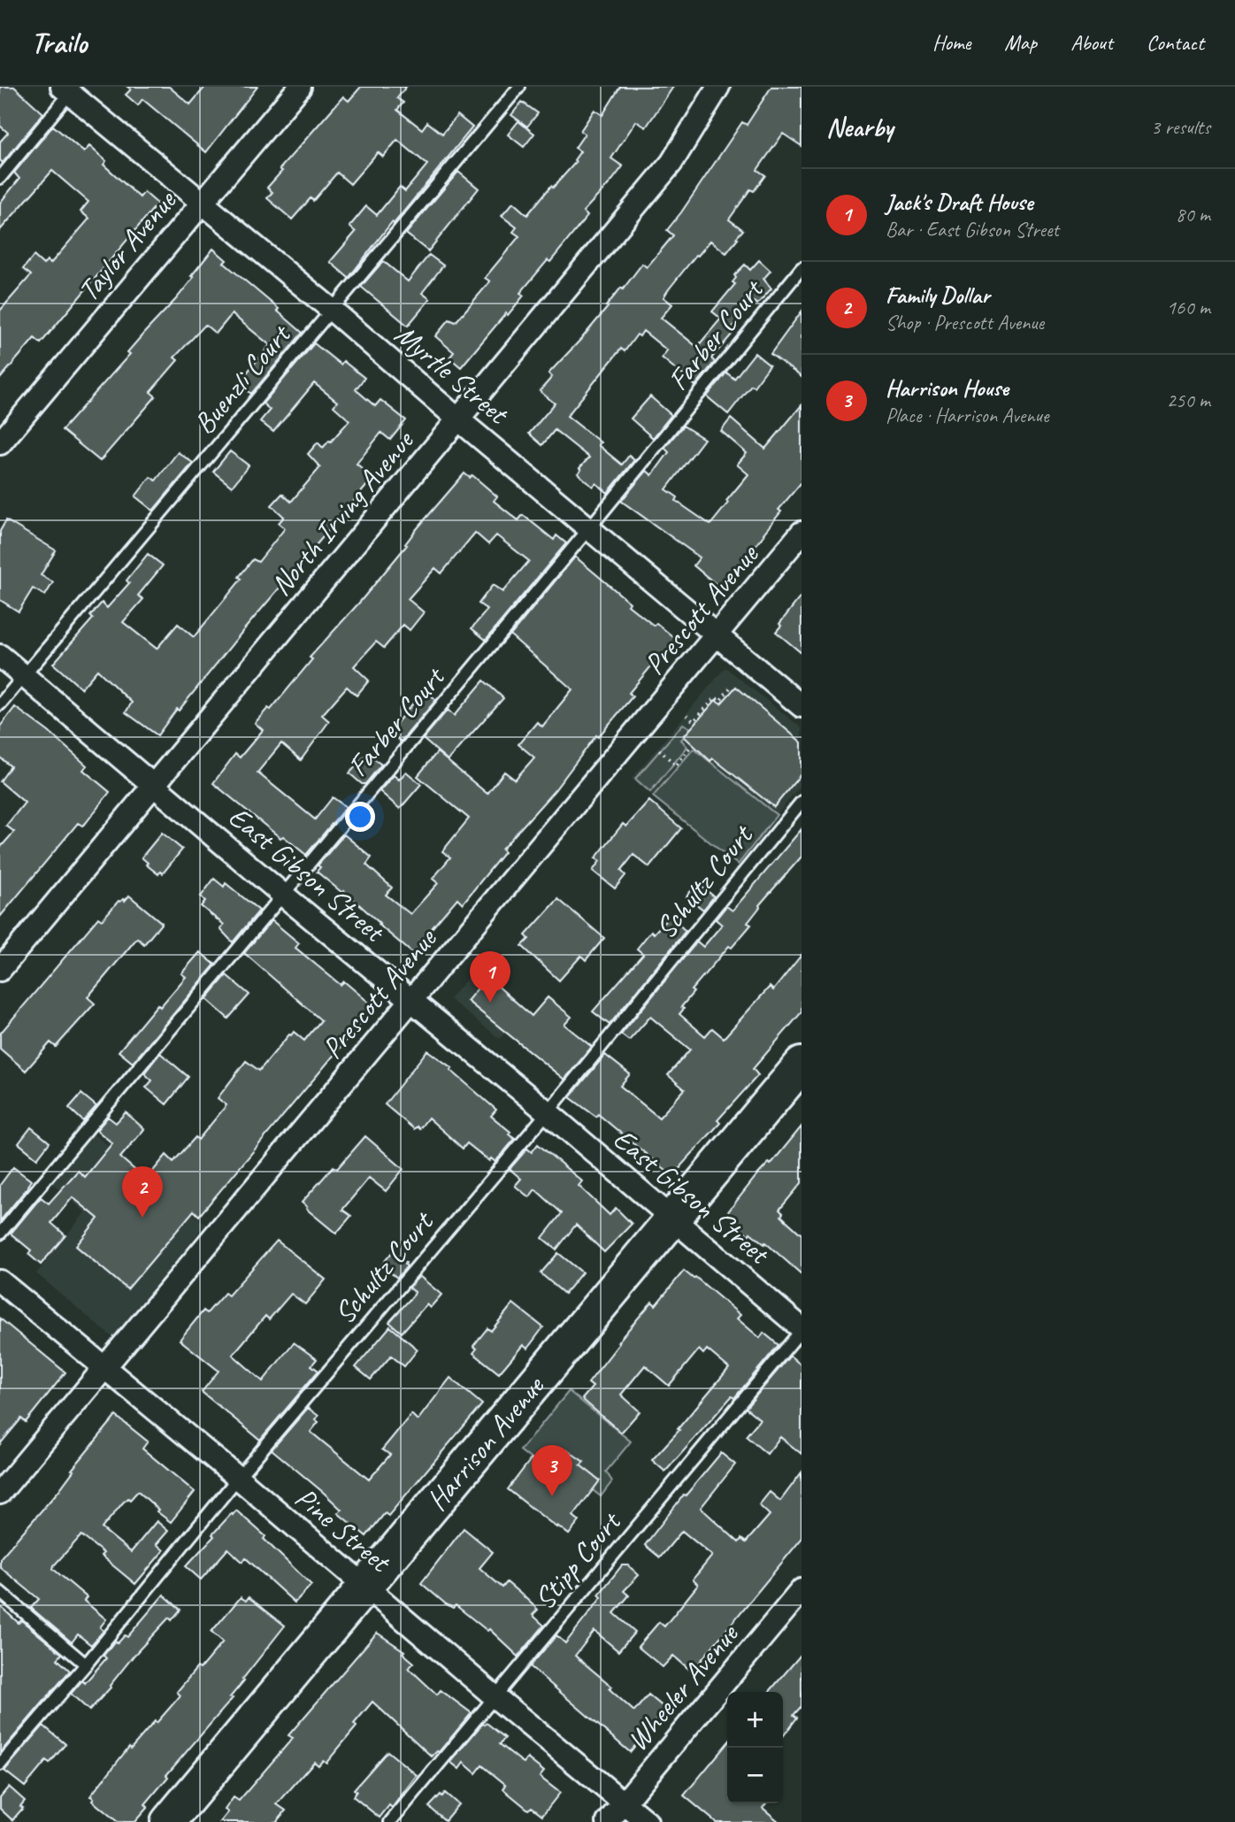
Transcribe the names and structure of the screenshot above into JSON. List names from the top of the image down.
{
  "streets": {
    "main road": ["Harrison Avenue"],
    "street": [
      "Taylor Avenue",
      "Myrtle Street",
      "North Irving Avenue",
      "Prescott Avenue",
      "East Gibson Street",
      "Pine Street",
      "Wheeler Avenue"
    ],
    "lane": [
      "Farber Court",
      "Buenzli Court",
      "Schultz Court",
      "Stipp Court"
    ]
  },
  "crossings": [
    ["Taylor Avenue", "Myrtle Street"],
    ["Farber Court", "Myrtle Street"],
    ["Farber Court", "East Gibson Street"],
    ["Myrtle Street", "Buenzli Court"],
    ["Myrtle Street", "North Irving Avenue"],
    ["Myrtle Street", "Prescott Avenue"],
    ["Buenzli Court", "East Gibson Street"],
    ["North Irving Avenue", "East Gibson Street"],
    ["Prescott Avenue", "East Gibson Street"],
    ["Prescott Avenue", "Pine Street"],
    ["East Gibson Street", "Schultz Court"],
    ["East Gibson Street", "Harrison Avenue"],
    ["East Gibson Street", "Stipp Court"],
    ["Schultz Court", "Pine Street"],
    ["Harrison Avenue", "Pine Street"],
    ["Pine Street", "Stipp Court"],
    ["Pine Street", "Wheeler Avenue"]
  ],
  "page": {
    "header": "Trailo",
    "nav": [
      "Home",
      "Map",
      "About",
      "Contact"
    ],
    "heading": ["Nearby", "3 results"],
    "list": [
      {
        "mark": "1",
        "name": "Jack's Draft House",
        "note": "Bar · East Gibson Street",
        "value": "80 m"
      },
      {
        "mark": "2",
        "name": "Family Dollar",
        "note": "Shop · Prescott Avenue",
        "value": "160 m"
      },
      {
        "mark": "3",
        "name": "Harrison House",
        "note": "Place · Harrison Avenue",
        "value": "250 m"
      }
    ],
    "pins": ["1", "2", "3"],
    "map_buttons": ["+", "−"]
  }
}
